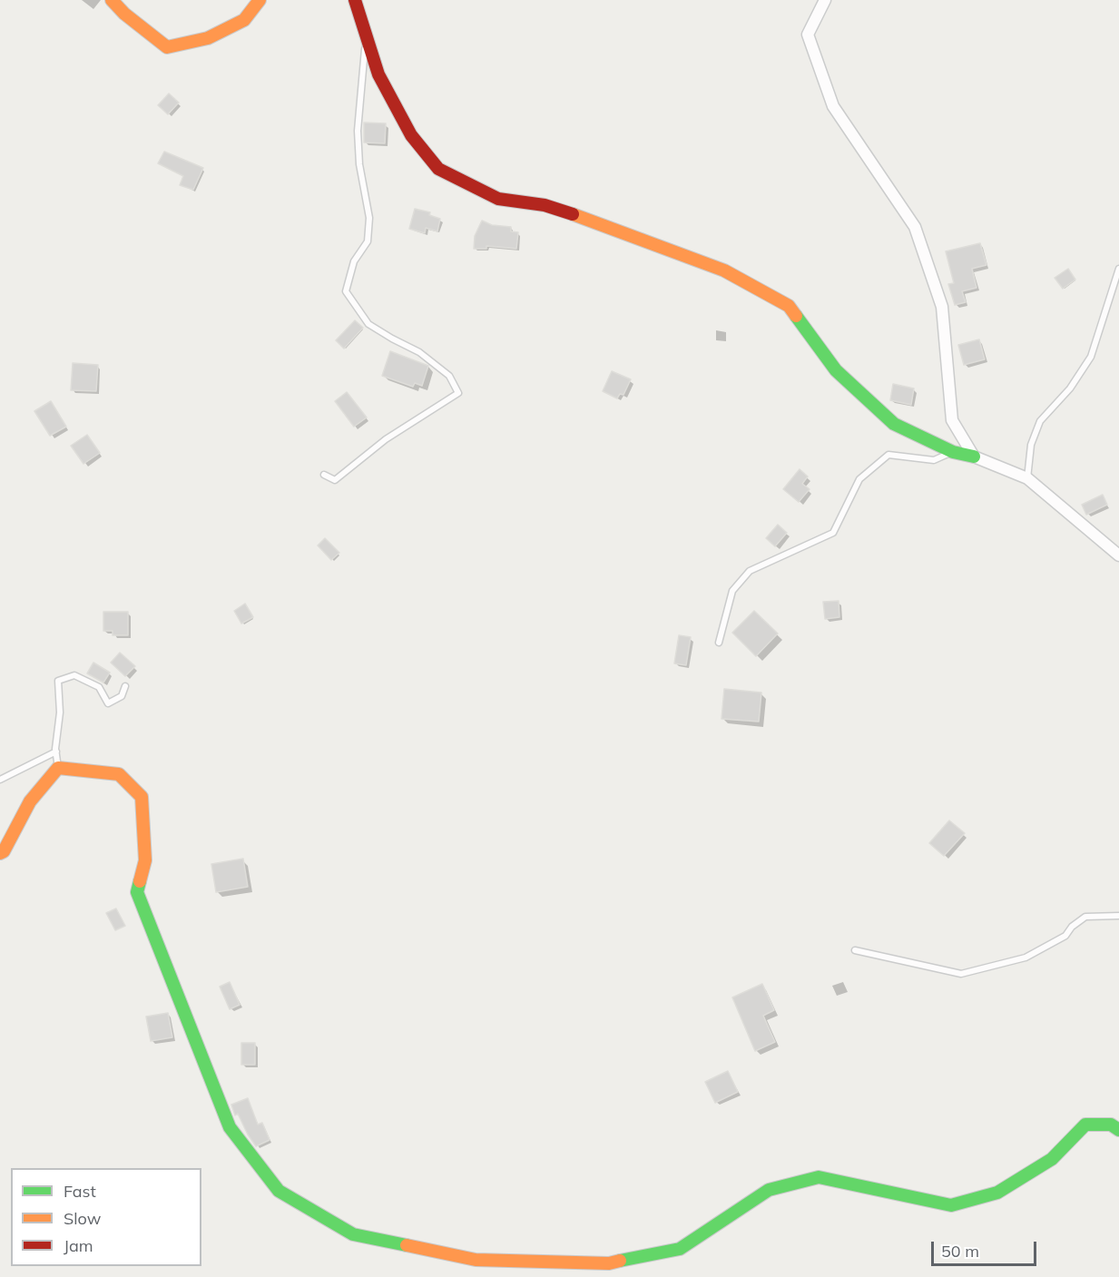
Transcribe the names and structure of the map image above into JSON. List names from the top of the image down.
{
  "legend": ["Fast", "Slow", "Jam"],
  "scale_bar": "50 m"
}
